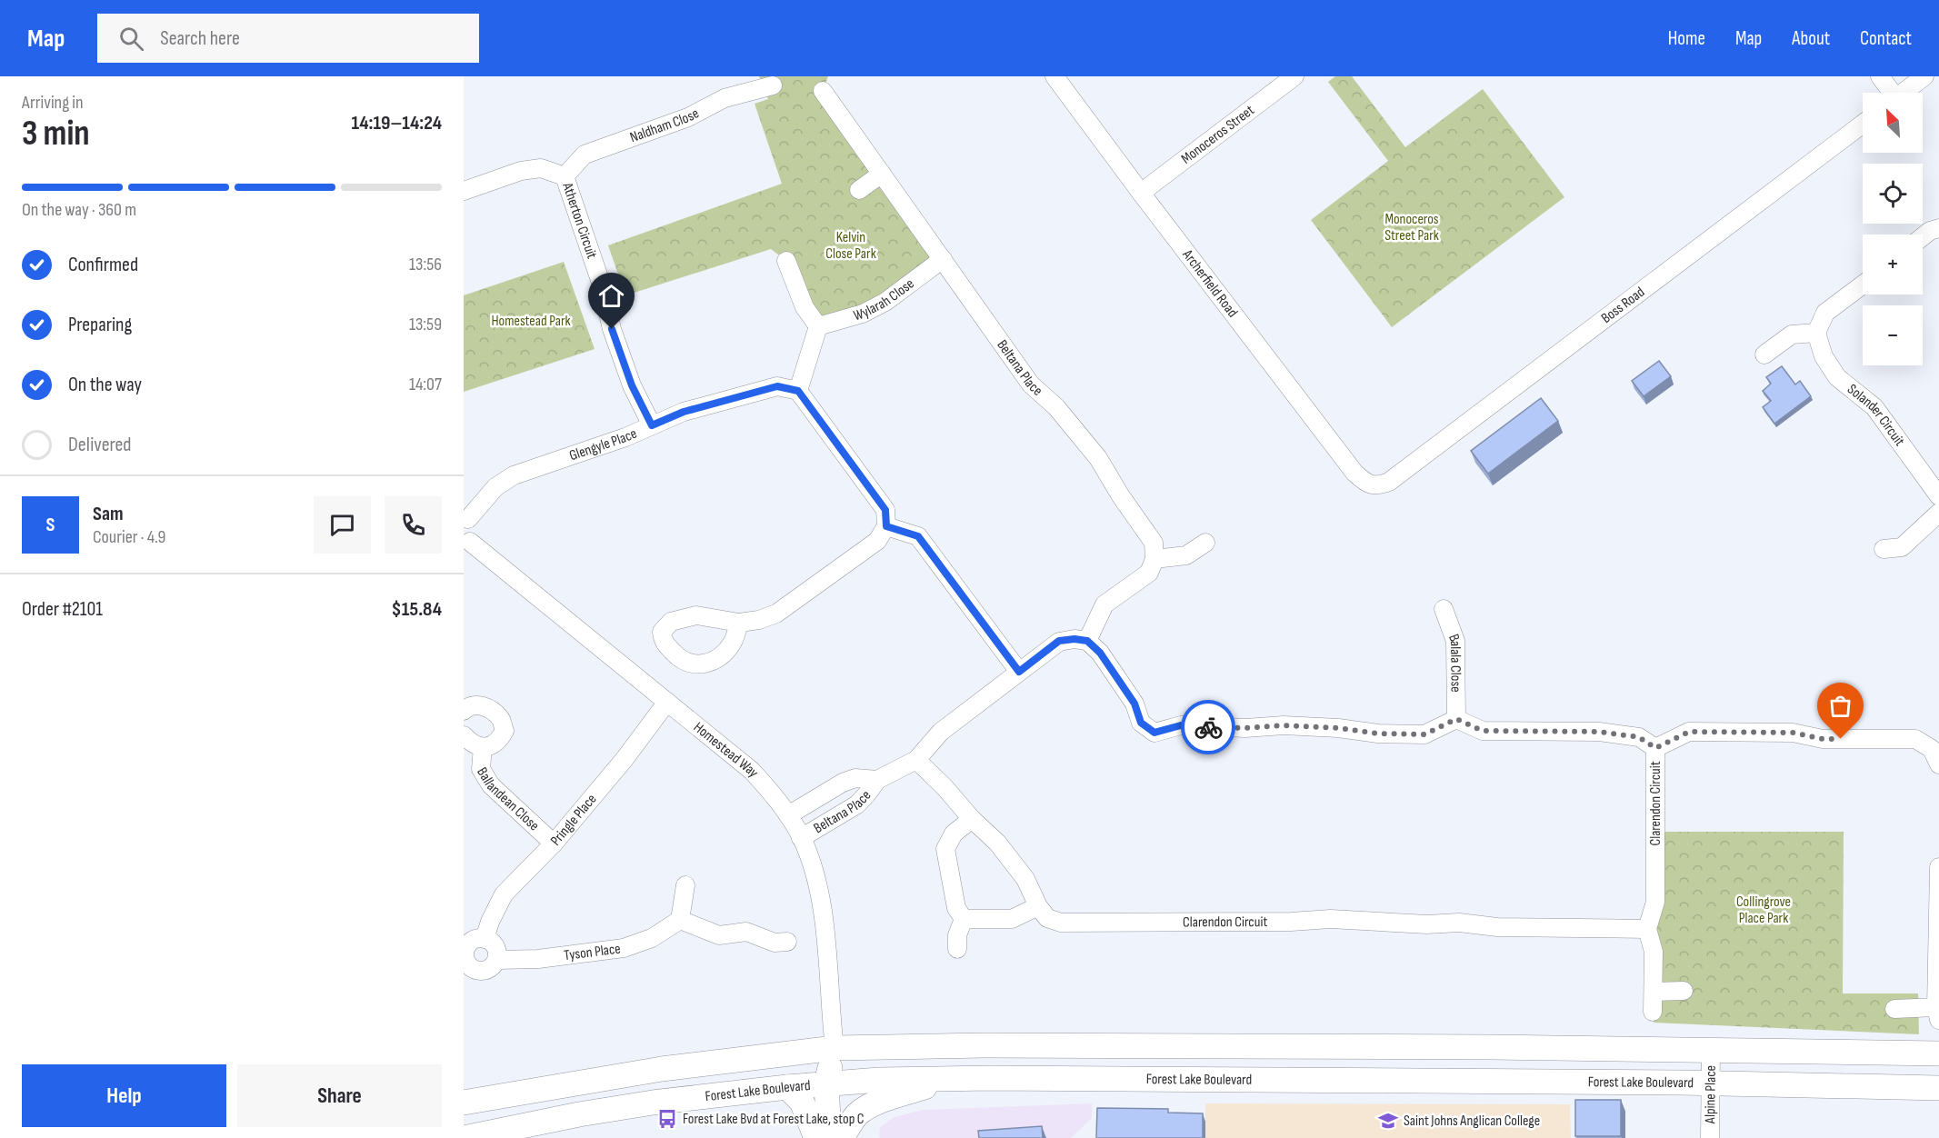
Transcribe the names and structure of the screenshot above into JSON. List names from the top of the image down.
{
  "streets": {
    "main road": ["Forest Lake Boulevard"],
    "street": [
      "Naldham Close",
      "Monoceros Street",
      "Atherton Circuit",
      "Archerfield Road",
      "Wylarah Close",
      "Boss Road",
      "Beltana Place",
      "Solander Circuit",
      "Glengyle Place",
      "Balala Close",
      "Homestead Way",
      "Ballandean Close",
      "Clarendon Circuit",
      "Pringle Place",
      "Tyson Place",
      "Alpine Place"
    ]
  },
  "crossings": [
    ["Naldham Close", "Atherton Circuit"],
    ["Monoceros Street", "Archerfield Road"],
    ["Atherton Circuit", "Glengyle Place"],
    ["Archerfield Road", "Boss Road"],
    ["Wylarah Close", "Beltana Place"],
    ["Beltana Place", "Homestead Way"],
    ["Beltana Place", "Clarendon Circuit"],
    ["Balala Close", "Clarendon Circuit"],
    ["Homestead Way", "Pringle Place"],
    ["Ballandean Close", "Pringle Place"],
    ["Pringle Place", "Tyson Place"],
    ["Forest Lake Boulevard", "Alpine Place"]
  ],
  "parks": [
    "Monoceros Street Park",
    "Kelvin Close Park",
    "Homestead Park",
    "Collingrove Place Park"
  ],
  "places": {
    "bus stop": ["Forest Lake Bvd at Forest Lake, stop C"],
    "school or university": ["Saint Johns Anglican College"]
  },
  "north": "top left",
  "page": {
    "header": "Map",
    "search": "Search here",
    "nav": [
      "Home",
      "Map",
      "About",
      "Contact"
    ],
    "heading": ["3 min", "Arriving in", "14:19–14:24"],
    "panel": [
      "Sam",
      "Courier · 4.9",
      "Order #2101",
      "$15.84"
    ],
    "map_buttons": ["+", "−"],
    "bar": "On the way · 360 m",
    "list": [
      ["Confirmed", "13:56"],
      ["Preparing", "13:59"],
      ["On the way", "14:07"],
      "Delivered"
    ],
    "round": "S",
    "buttons": ["Help", "Share"]
  }
}
